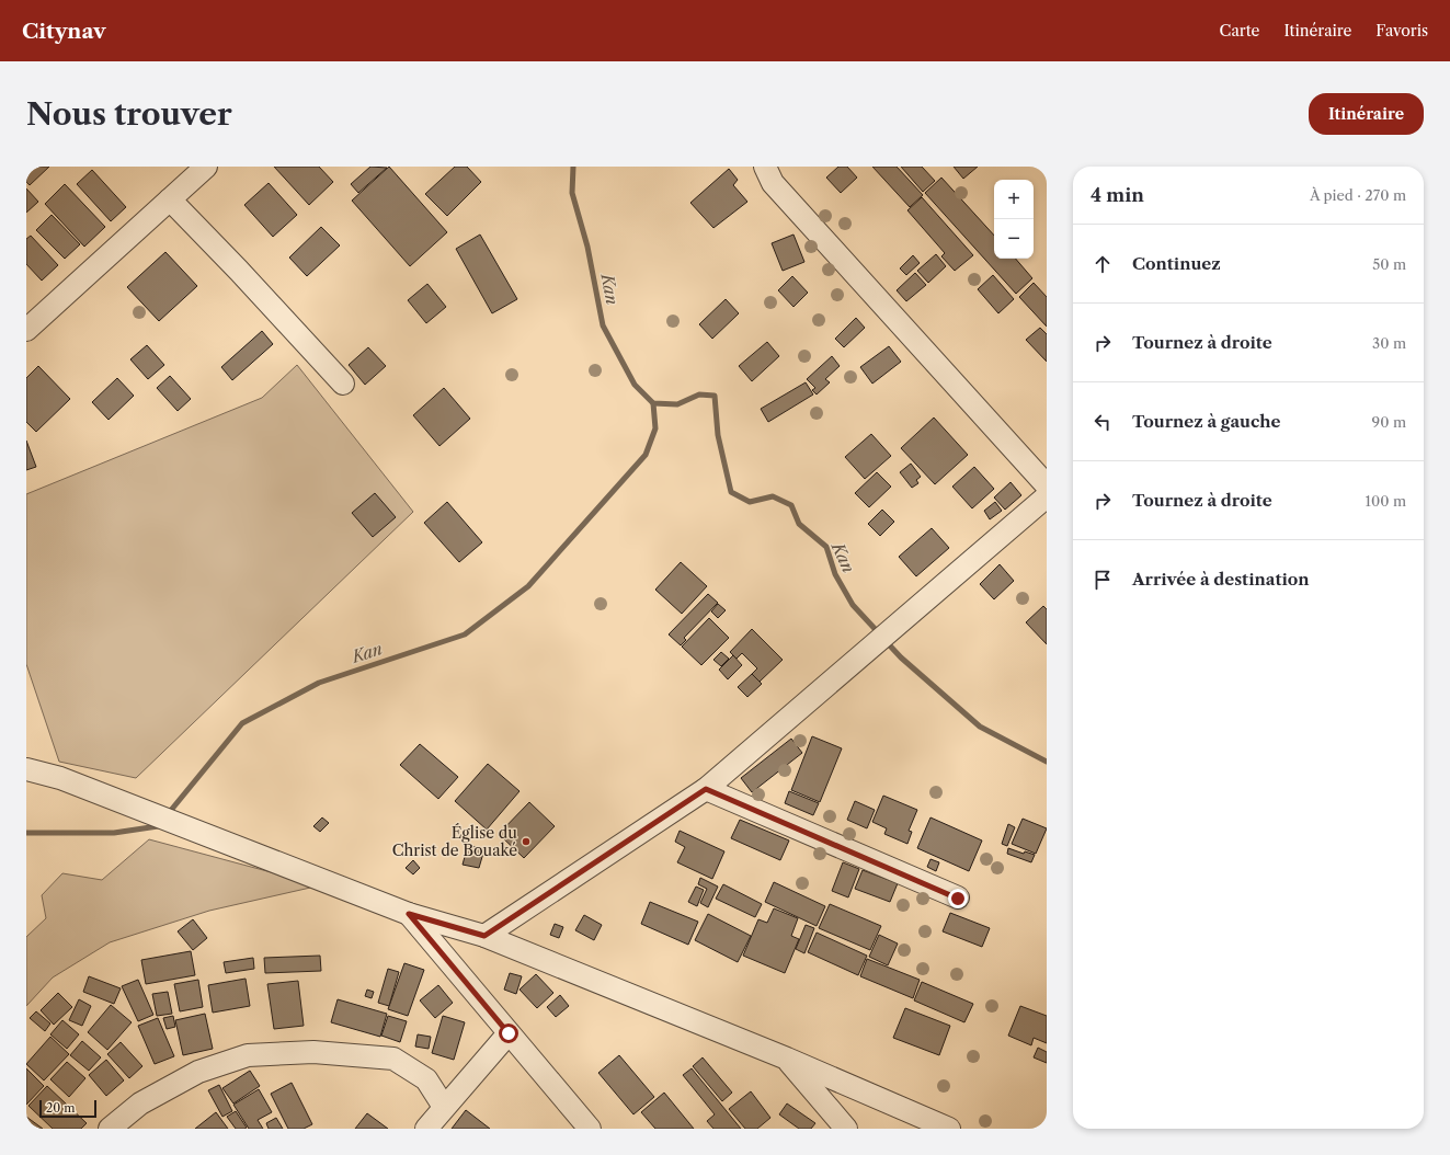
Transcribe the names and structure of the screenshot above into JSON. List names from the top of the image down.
{
  "water": ["Kan"],
  "places": ["Église du Christ de Bouaké"],
  "scale_bar": "20 m",
  "page": {
    "header": "Citynav",
    "nav": ["Carte", "Itinéraire", "Favoris"],
    "buttons": "Itinéraire",
    "title": "Nous trouver",
    "heading": ["4 min", "À pied · 270 m"],
    "map_buttons": ["+", "−"],
    "list": [
      ["Continuez", "50 m"],
      ["Tournez à droite", "30 m"],
      ["Tournez à gauche", "90 m"],
      ["Tournez à droite", "100 m"],
      "Arrivée à destination"
    ],
    "scale": "20 m"
  }
}
